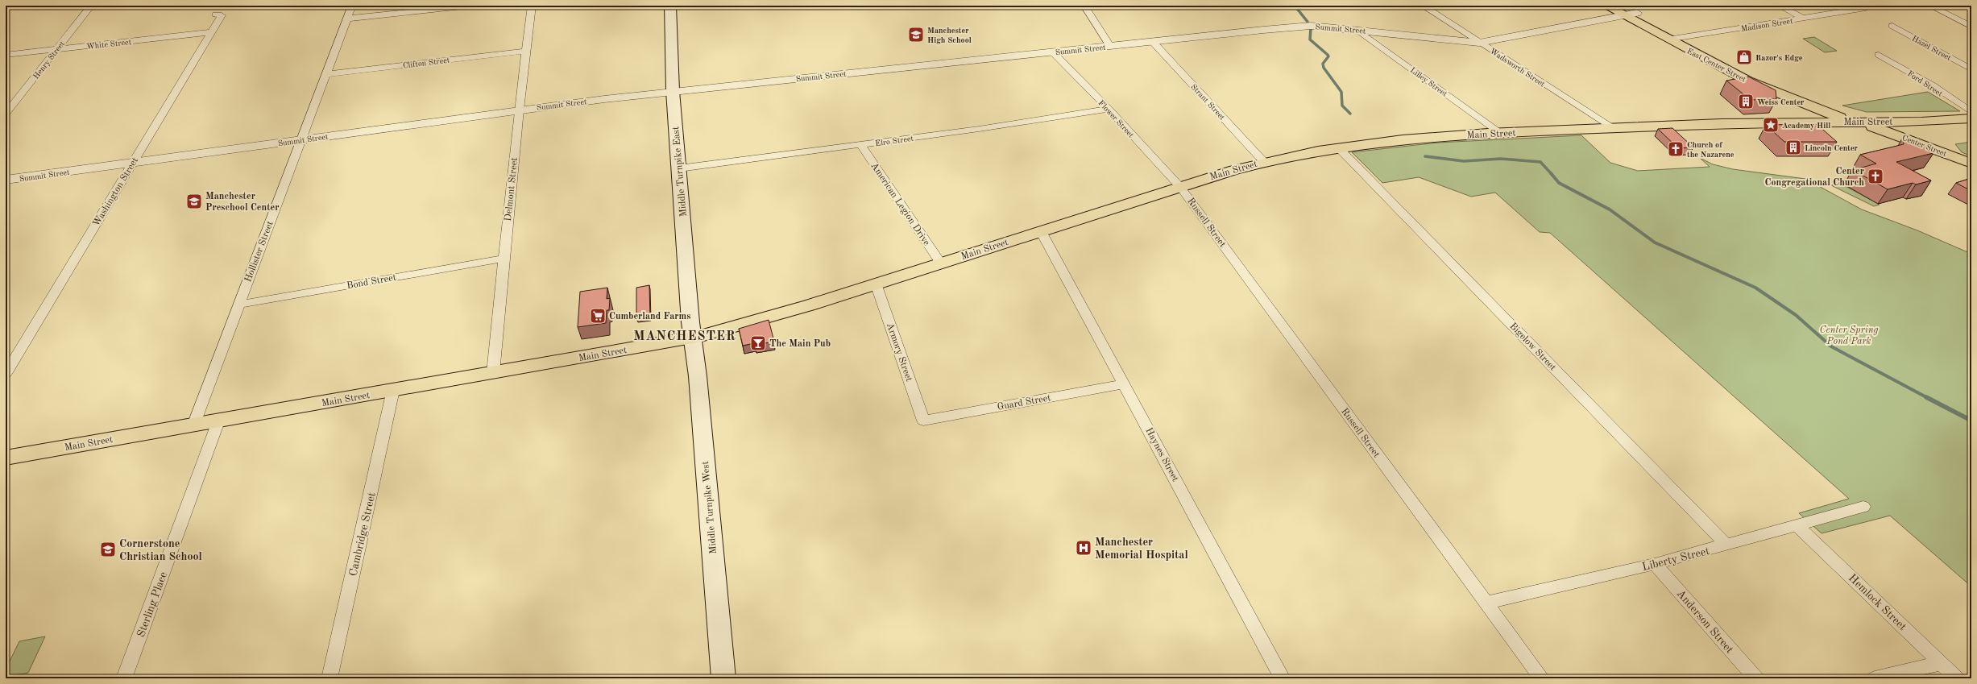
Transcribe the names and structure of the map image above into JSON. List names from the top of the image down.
{
  "streets": {
    "main road": [
      "East Center Street",
      "Main Street",
      "Center Street",
      "Middle Turnpike East",
      "Middle Turnpike West"
    ],
    "street": [
      "Madison Street",
      "Summit Street",
      "White Street",
      "Hazel Street",
      "Henry Street",
      "Clifton Street",
      "Wadsworth Street",
      "Lilley Street",
      "Ford Street",
      "Strant Street",
      "Flower Street",
      "Elro Street",
      "Delmont Street",
      "Washington Street",
      "American Legion Drive",
      "Russell Street",
      "Hollister Street",
      "Bond Street",
      "Bigelow Street",
      "Armory Street",
      "Guard Street",
      "Haynes Street",
      "Cambridge Street",
      "Liberty Street",
      "Hemlock Street",
      "Sterling Place",
      "Anderson Street"
    ]
  },
  "crossings": [
    ["Madison Street", "East Center Street"],
    ["Summit Street", "East Center Street"],
    ["Summit Street", "Wadsworth Street"],
    ["Summit Street", "Lilley Street"],
    ["Summit Street", "Strant Street"],
    ["Summit Street", "Flower Street"],
    ["Summit Street", "Middle Turnpike East"],
    ["Summit Street", "Delmont Street"],
    ["Summit Street", "Washington Street"],
    ["Summit Street", "Hollister Street"],
    ["White Street", "Henry Street"],
    ["White Street", "Washington Street"],
    ["Clifton Street", "Delmont Street"],
    ["Clifton Street", "Hollister Street"],
    ["East Center Street", "Main Street"],
    ["East Center Street", "Center Street"],
    ["Wadsworth Street", "Main Street"],
    ["Lilley Street", "Main Street"],
    ["Strant Street", "Main Street"],
    ["Flower Street", "Main Street"],
    ["Flower Street", "Elro Street"],
    ["Flower Street", "Russell Street"],
    ["Main Street", "Center Street"],
    ["Main Street", "Middle Turnpike East"],
    ["Main Street", "Delmont Street"],
    ["Main Street", "American Legion Drive"],
    ["Main Street", "Russell Street"],
    ["Main Street", "Hollister Street"],
    ["Main Street", "Bigelow Street"],
    ["Main Street", "Armory Street"],
    ["Main Street", "Haynes Street"],
    ["Main Street", "Middle Turnpike West"],
    ["Main Street", "Cambridge Street"],
    ["Main Street", "Sterling Place"],
    ["Elro Street", "Middle Turnpike East"],
    ["Elro Street", "American Legion Drive"],
    ["Middle Turnpike East", "Middle Turnpike West"],
    ["Delmont Street", "Bond Street"],
    ["Russell Street", "Liberty Street"],
    ["Hollister Street", "Bond Street"],
    ["Bigelow Street", "Liberty Street"],
    ["Armory Street", "Guard Street"],
    ["Guard Street", "Haynes Street"],
    ["Liberty Street", "Hemlock Street"],
    ["Liberty Street", "Anderson Street"]
  ],
  "districts": ["MANCHESTER"],
  "parks": ["Center Spring Pond Park"],
  "places": {
    "school or university": ["Manchester High School", "Manchester Preschool Center", "Cornerstone Christian School"],
    "shop": ["Razor's Edge"],
    "building": ["Weiss Center", "Lincoln Center"],
    "place": ["Academy Hill"],
    "church": ["Church of the Nazarene", "Center Congregational Church"],
    "supermarket": ["Cumberland Farms"],
    "bar": ["The Main Pub"],
    "hospital": ["Manchester Memorial Hospital"]
  }
}
